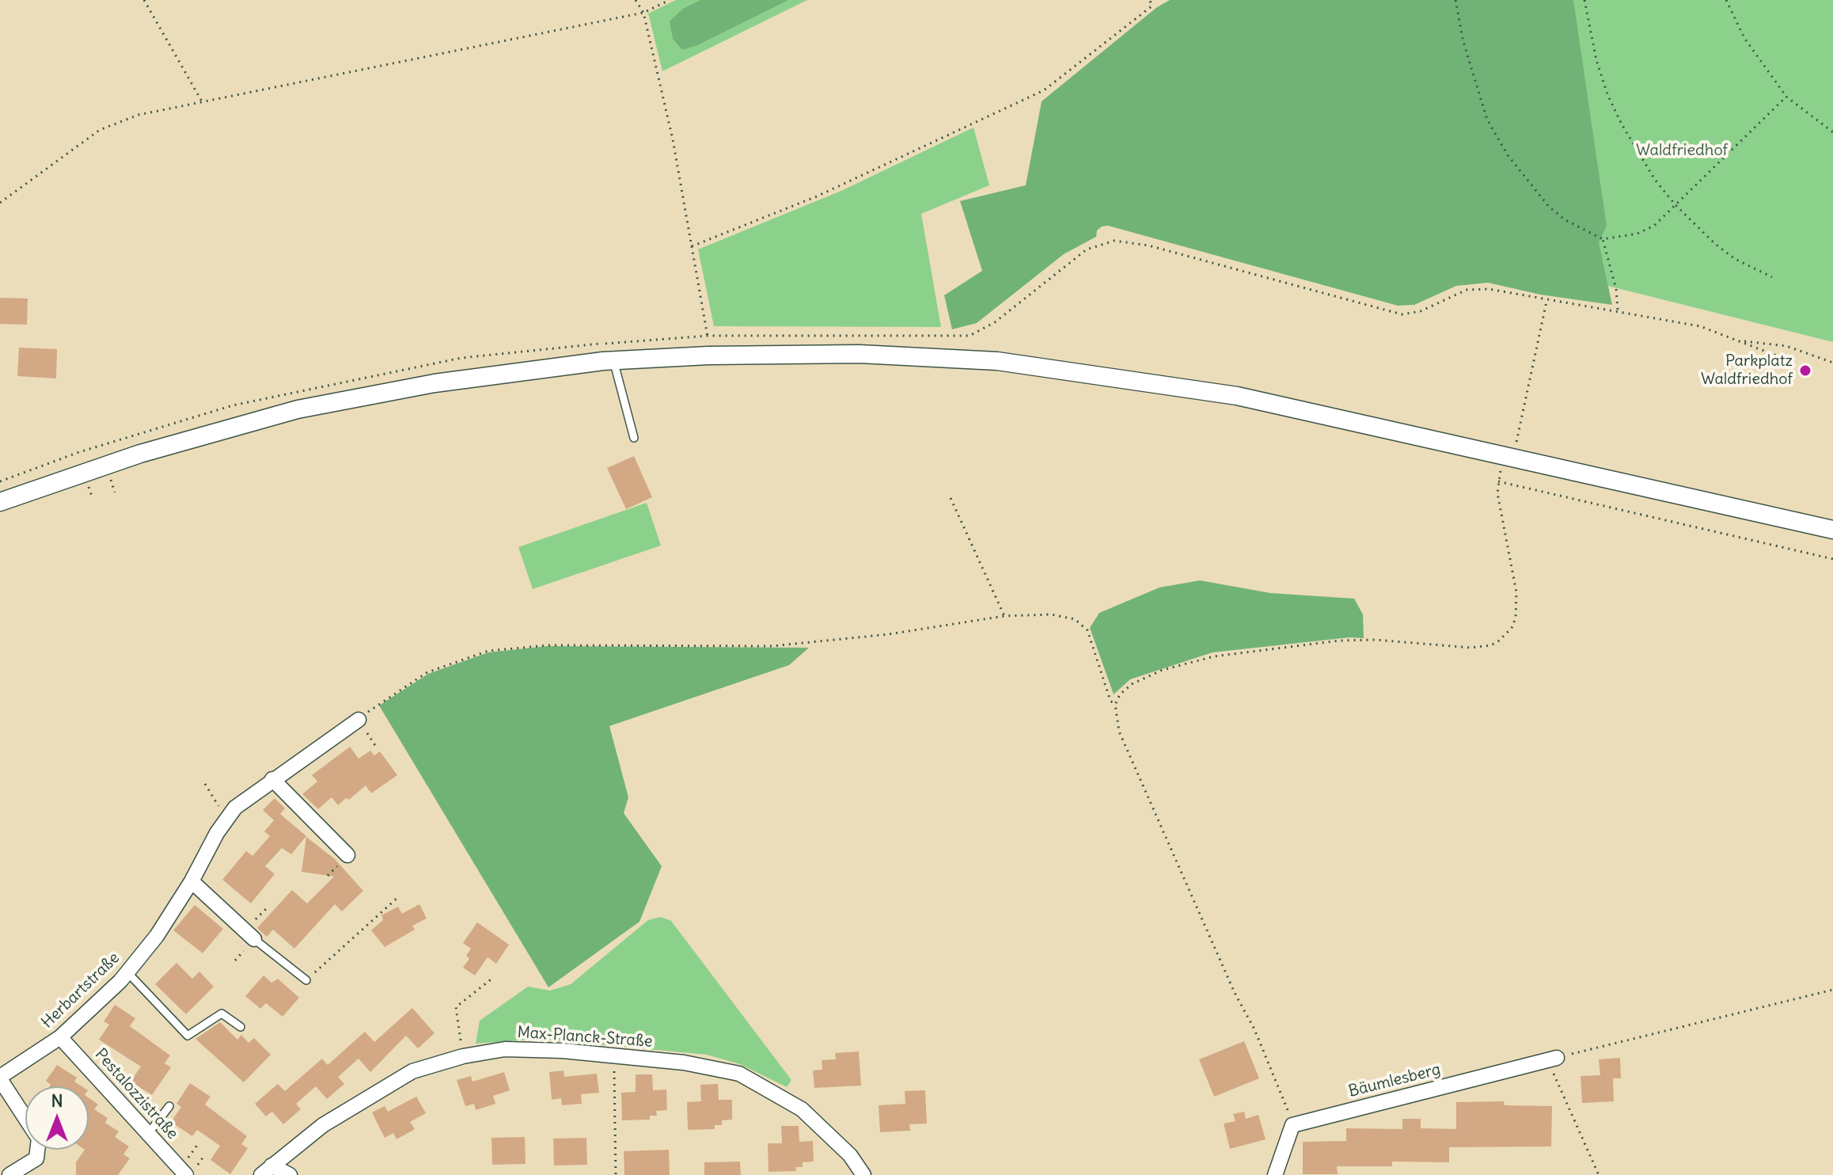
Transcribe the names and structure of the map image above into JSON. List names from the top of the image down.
{
  "streets": {
    "street": [
      "Herbartstraße",
      "Max-Planck-Straße",
      "Bäumlesberg",
      "Pestalozzistraße"
    ]
  },
  "crossings": [
    ["Herbartstraße", "Pestalozzistraße"]
  ],
  "parks": ["Waldfriedhof"],
  "places": ["Parkplatz Waldfriedhof"],
  "north": "top"
}
